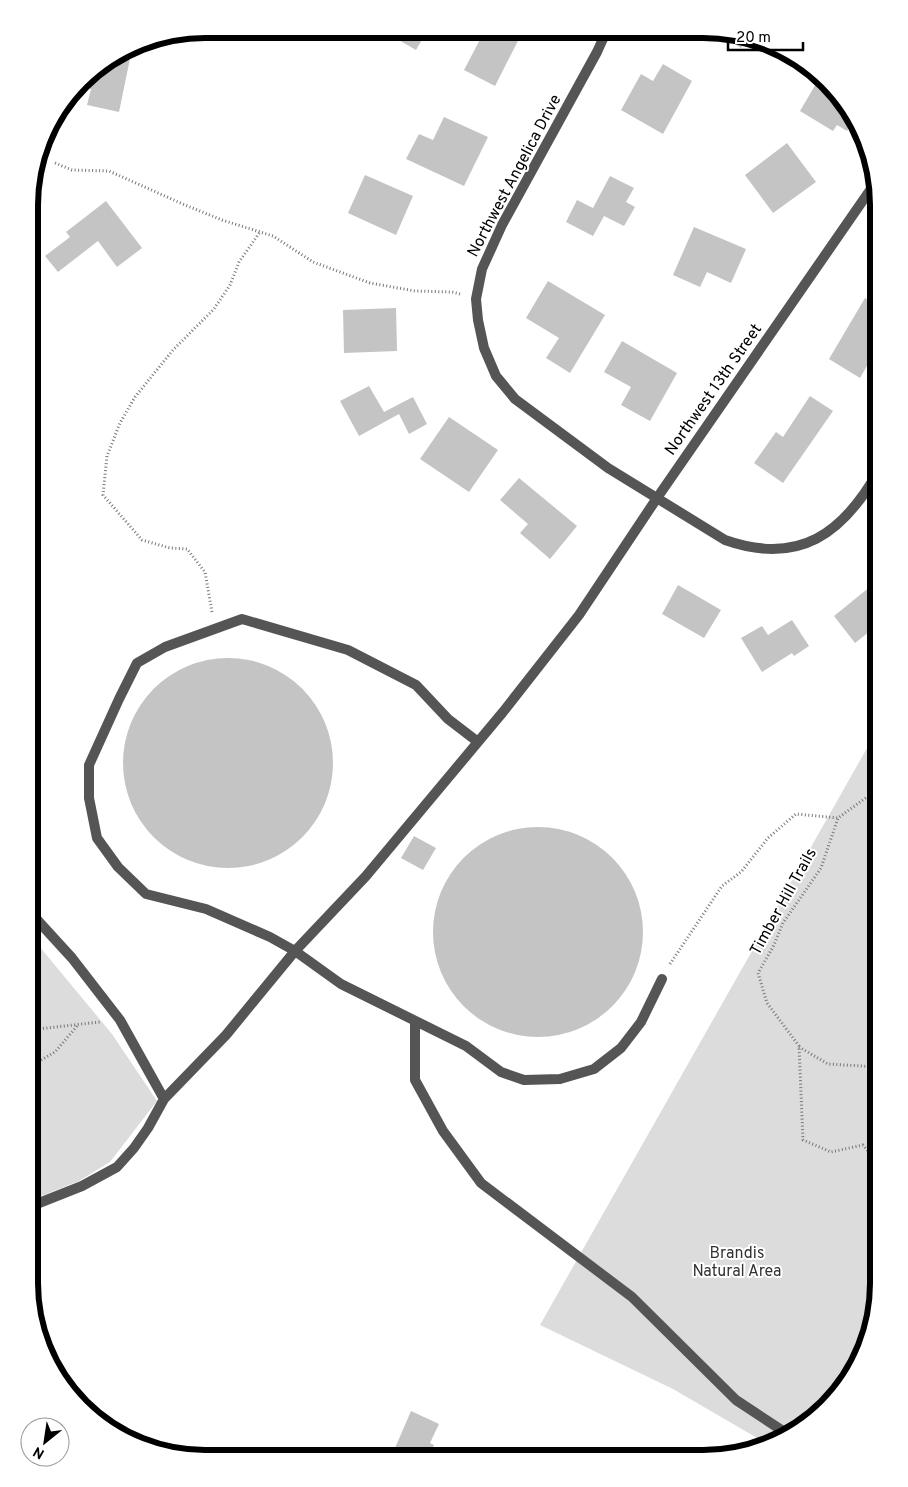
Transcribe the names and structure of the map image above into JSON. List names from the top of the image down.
{
  "streets": {
    "street": ["Northwest Angelica Drive", "Northwest 13th Street"],
    "path": ["Timber Hill Trails"]
  },
  "crossings": [
    ["Northwest Angelica Drive", "Northwest 13th Street"]
  ],
  "parks": ["Brandis Natural Area"],
  "scale_bar": "20 m",
  "north": "bottom left"
}
